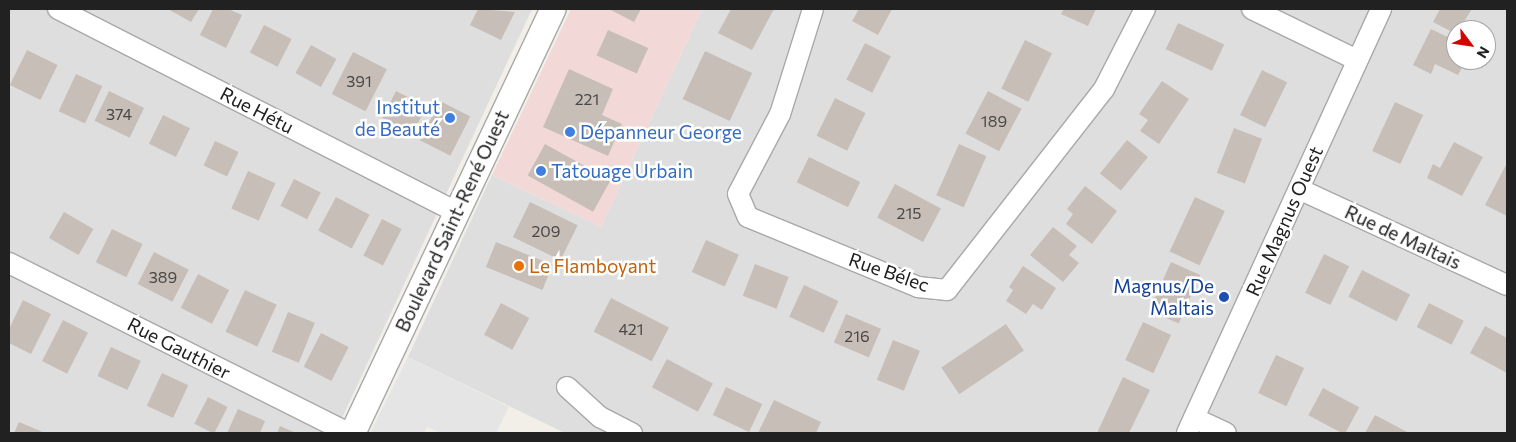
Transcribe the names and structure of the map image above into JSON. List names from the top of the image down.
{
  "streets": {
    "street": [
      "Rue Hétu",
      "Boulevard Saint-René Ouest",
      "Rue Magnus Ouest",
      "Rue de Maltais",
      "Rue Bélec",
      "Rue Gauthier"
    ]
  },
  "crossings": [
    ["Rue Hétu", "Boulevard Saint-René Ouest"],
    ["Rue Magnus Ouest", "Rue de Maltais"]
  ],
  "places": [
    "Institut de Beauté",
    "Dépanneur George",
    "Tatouage Urbain",
    "Le Flamboyant",
    "Magnus/De Maltais"
  ],
  "house_numbers": [
    "391",
    "221",
    "374",
    "189",
    "215",
    "209",
    "389",
    "421",
    "216"
  ],
  "north": "bottom right"
}
